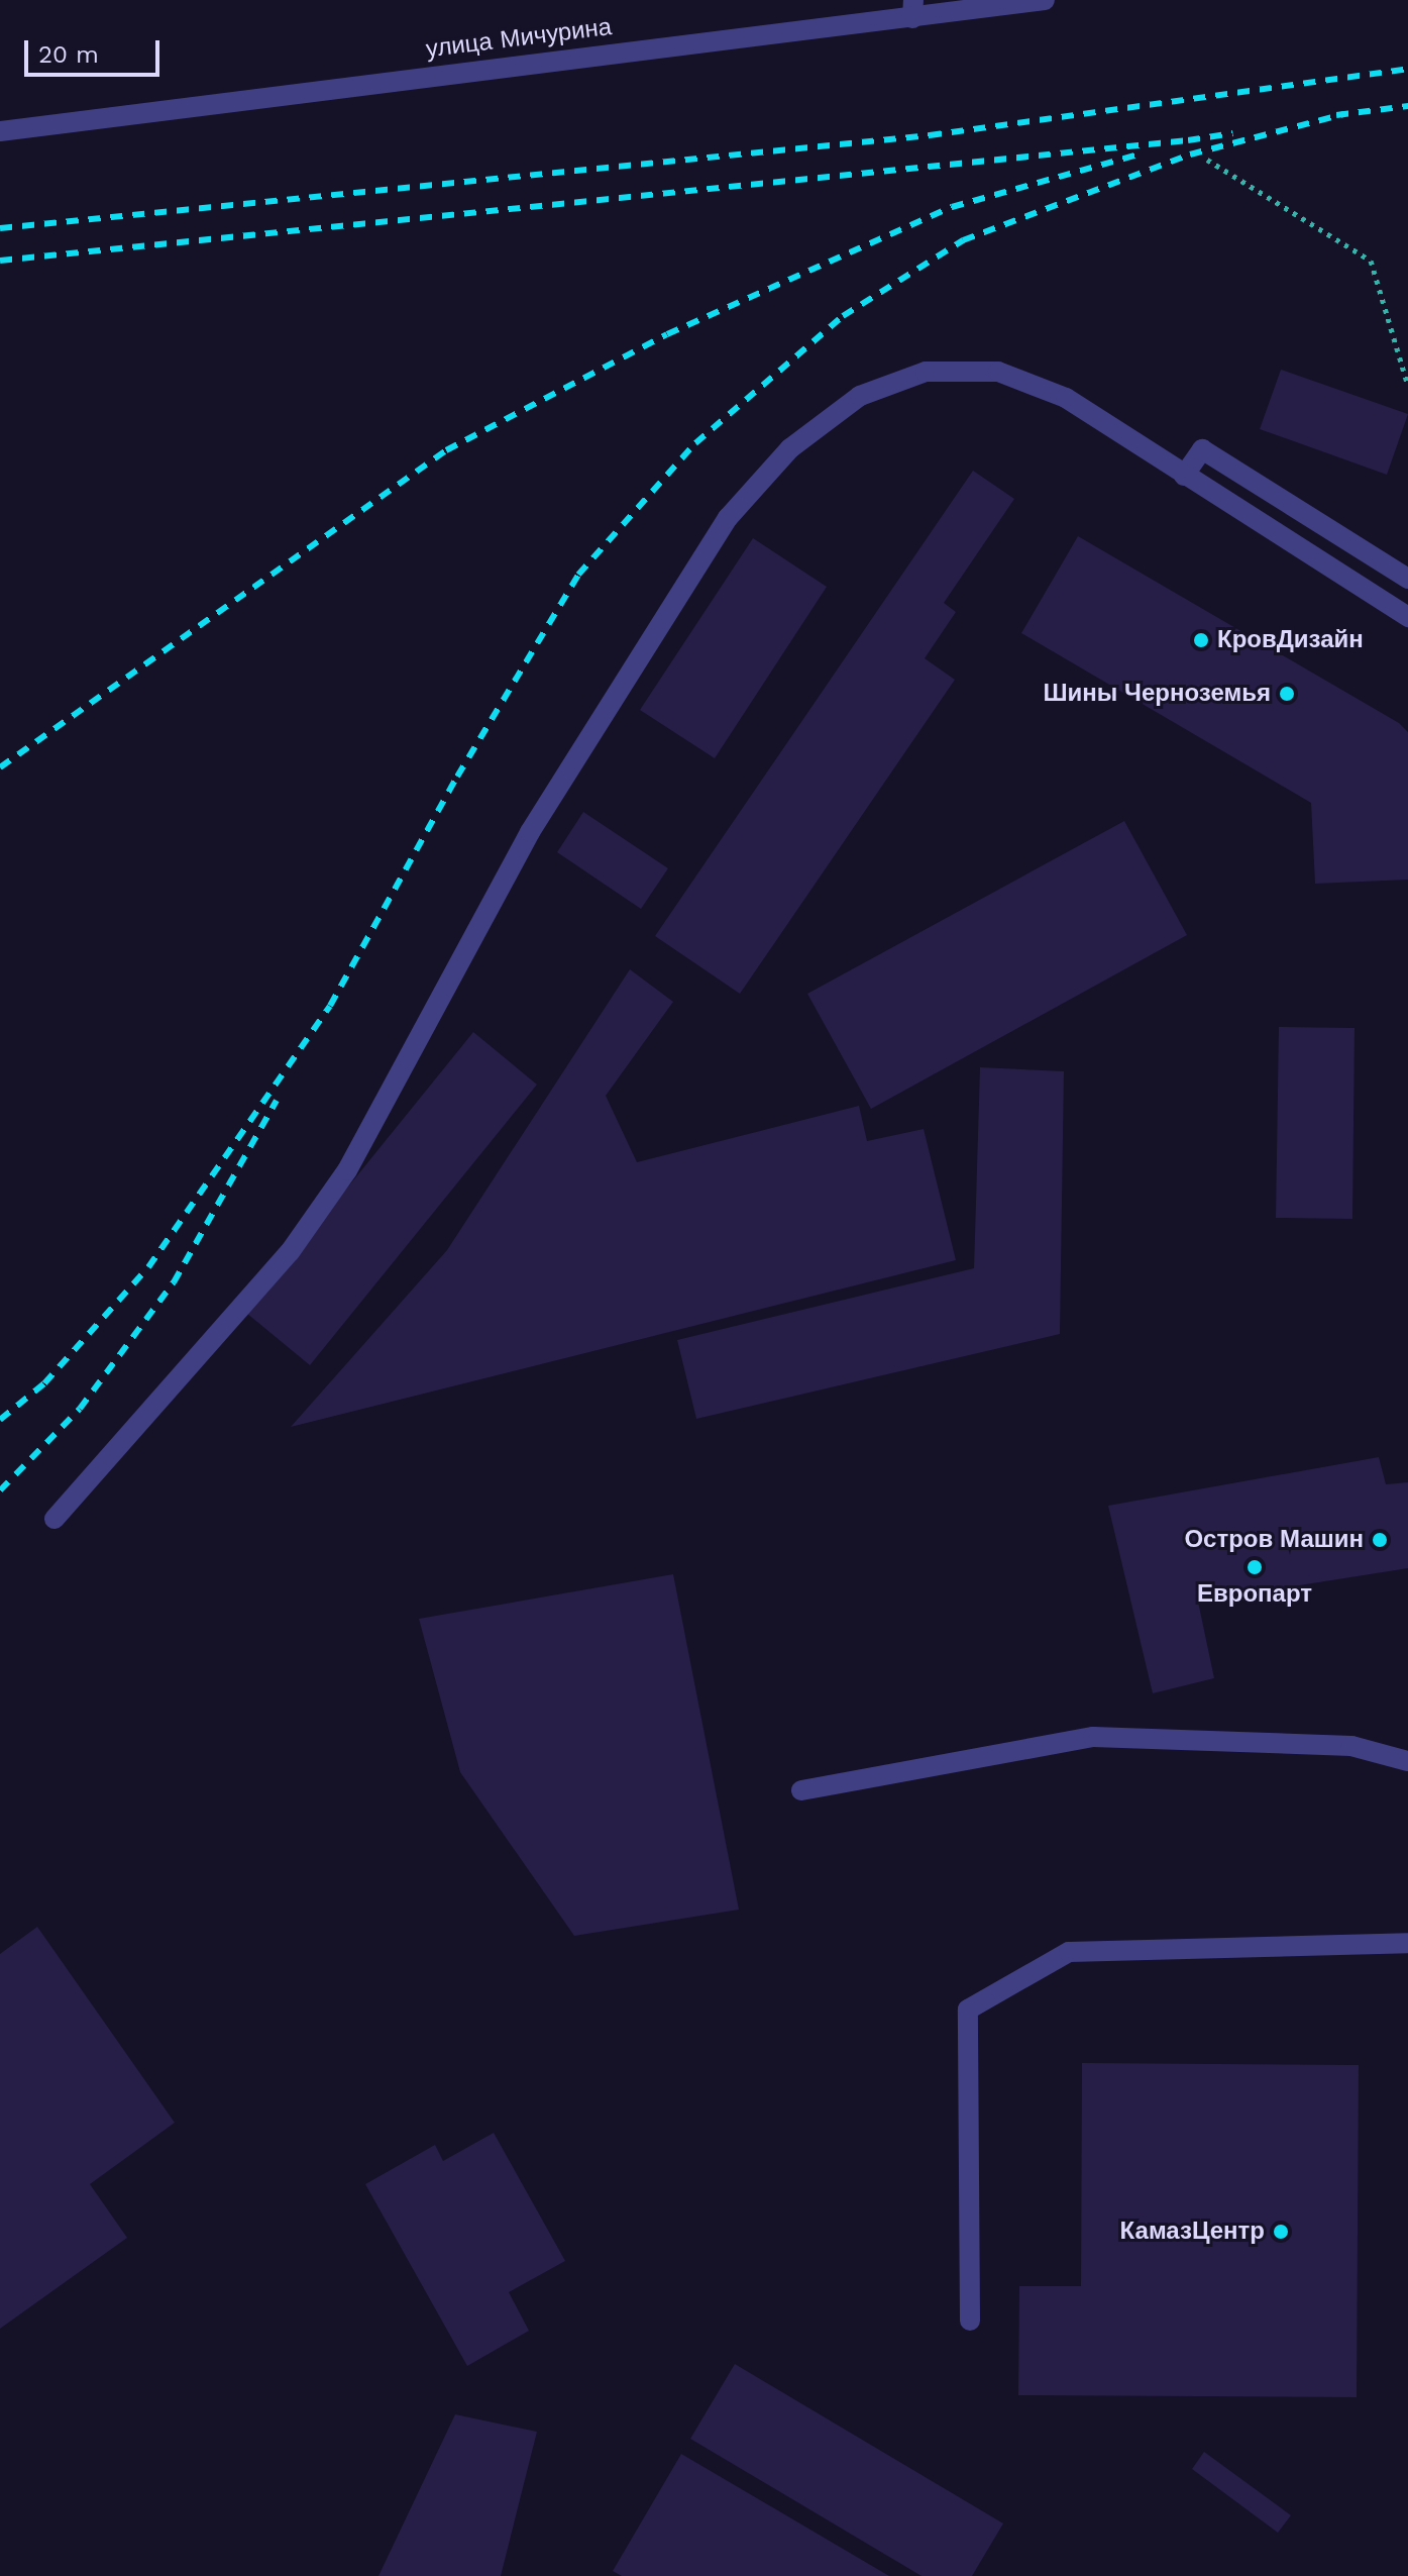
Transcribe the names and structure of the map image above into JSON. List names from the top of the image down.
{
  "streets": {
    "street": ["улица Мичурина"]
  },
  "places": [
    "КровДизайн",
    "Шины Черноземья",
    "Остров Машин",
    "Европарт",
    "КамазЦентр"
  ],
  "scale_bar": "20 m"
}
